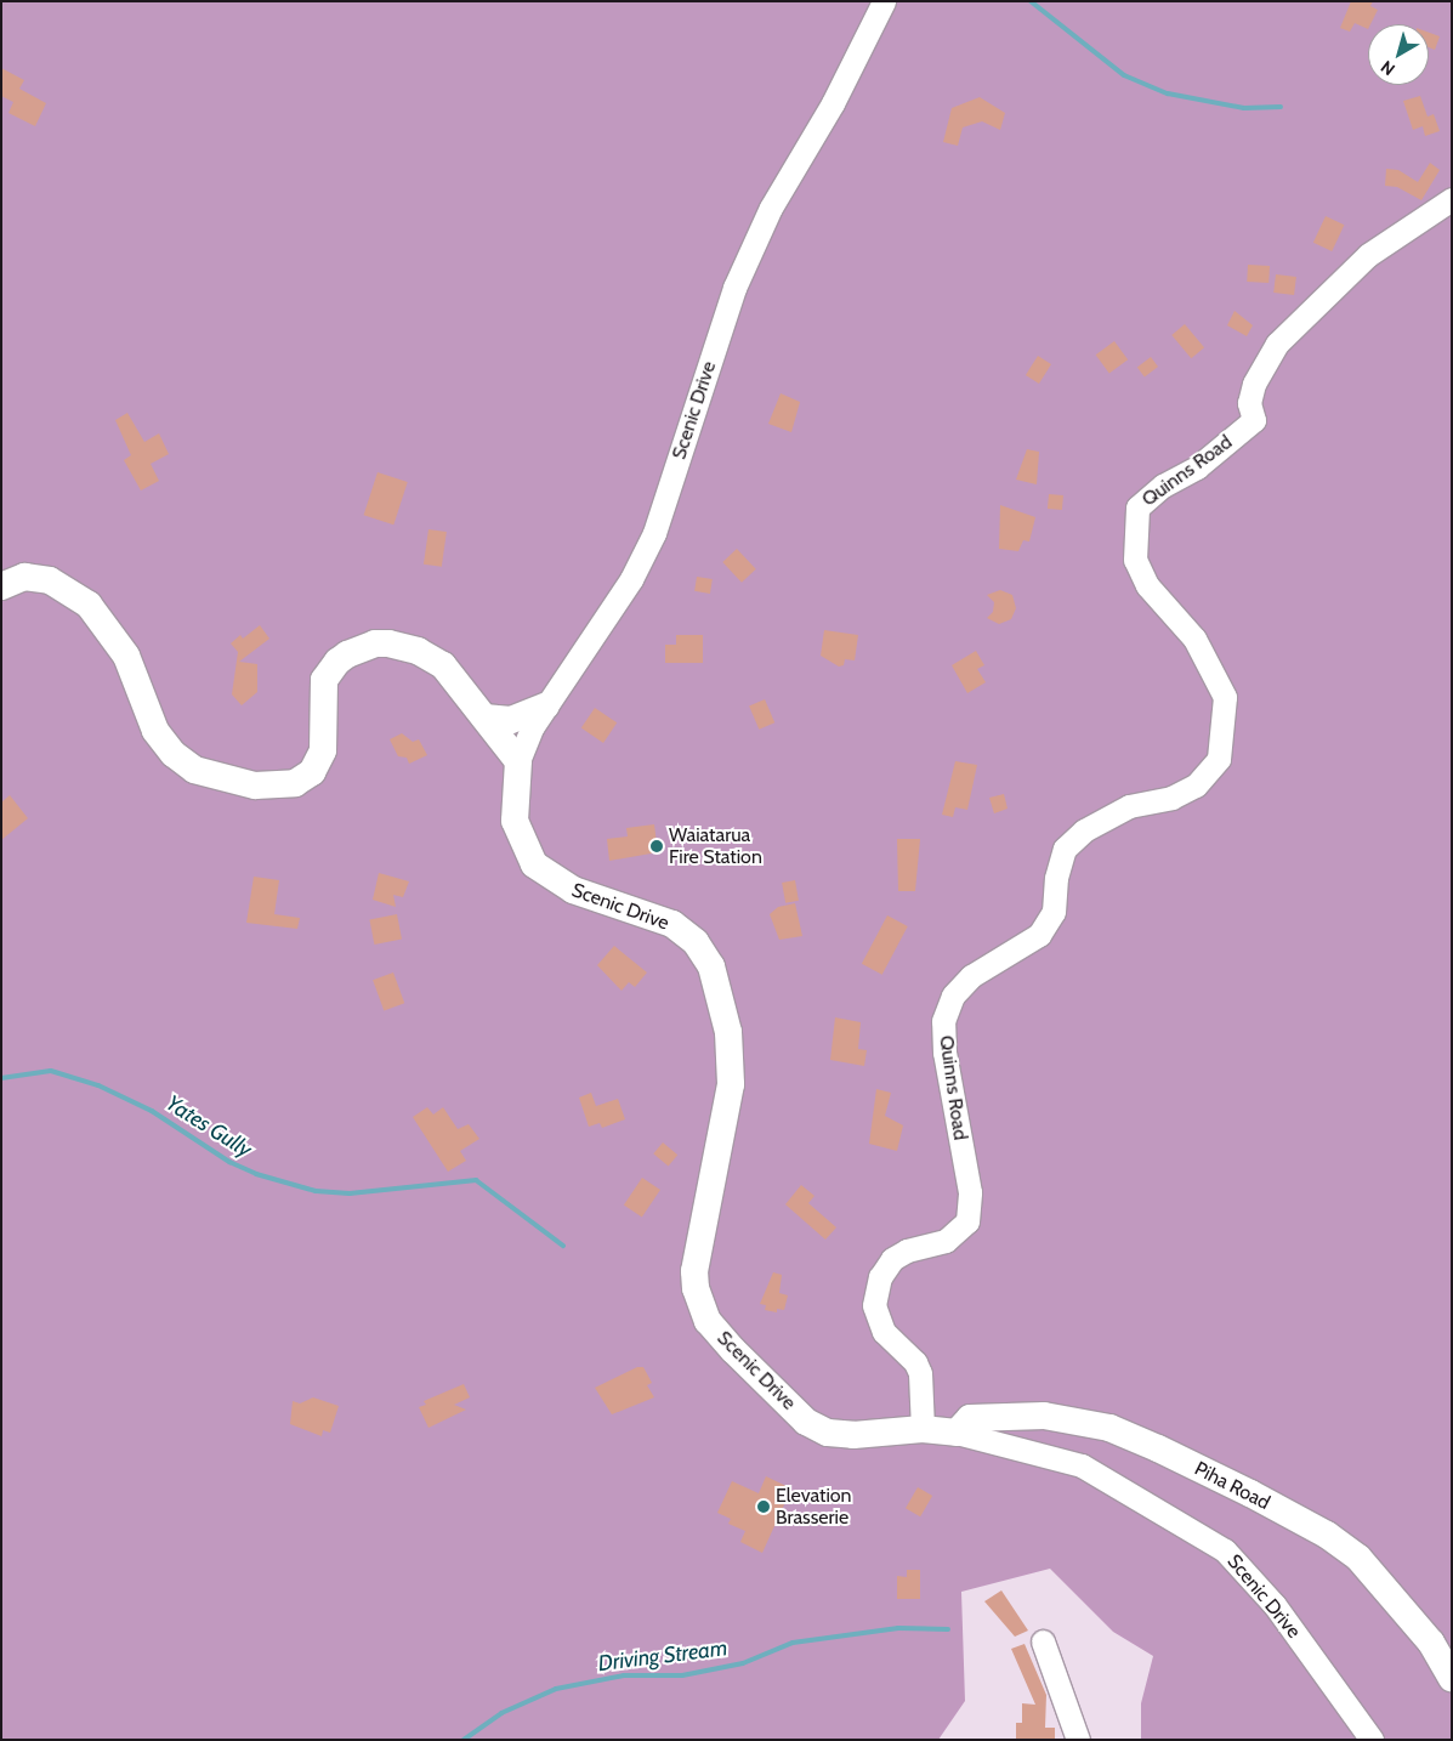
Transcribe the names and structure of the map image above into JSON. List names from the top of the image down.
{
  "streets": {
    "main road": ["Scenic Drive", "Piha Road"],
    "street": ["Quinns Road"]
  },
  "crossings": [
    ["Scenic Drive", "Quinns Road"],
    ["Scenic Drive", "Piha Road"]
  ],
  "water": ["Yates Gully", "Driving Stream"],
  "places": ["Waiatarua Fire Station", "Elevation Brasserie"],
  "north": "bottom left"
}
